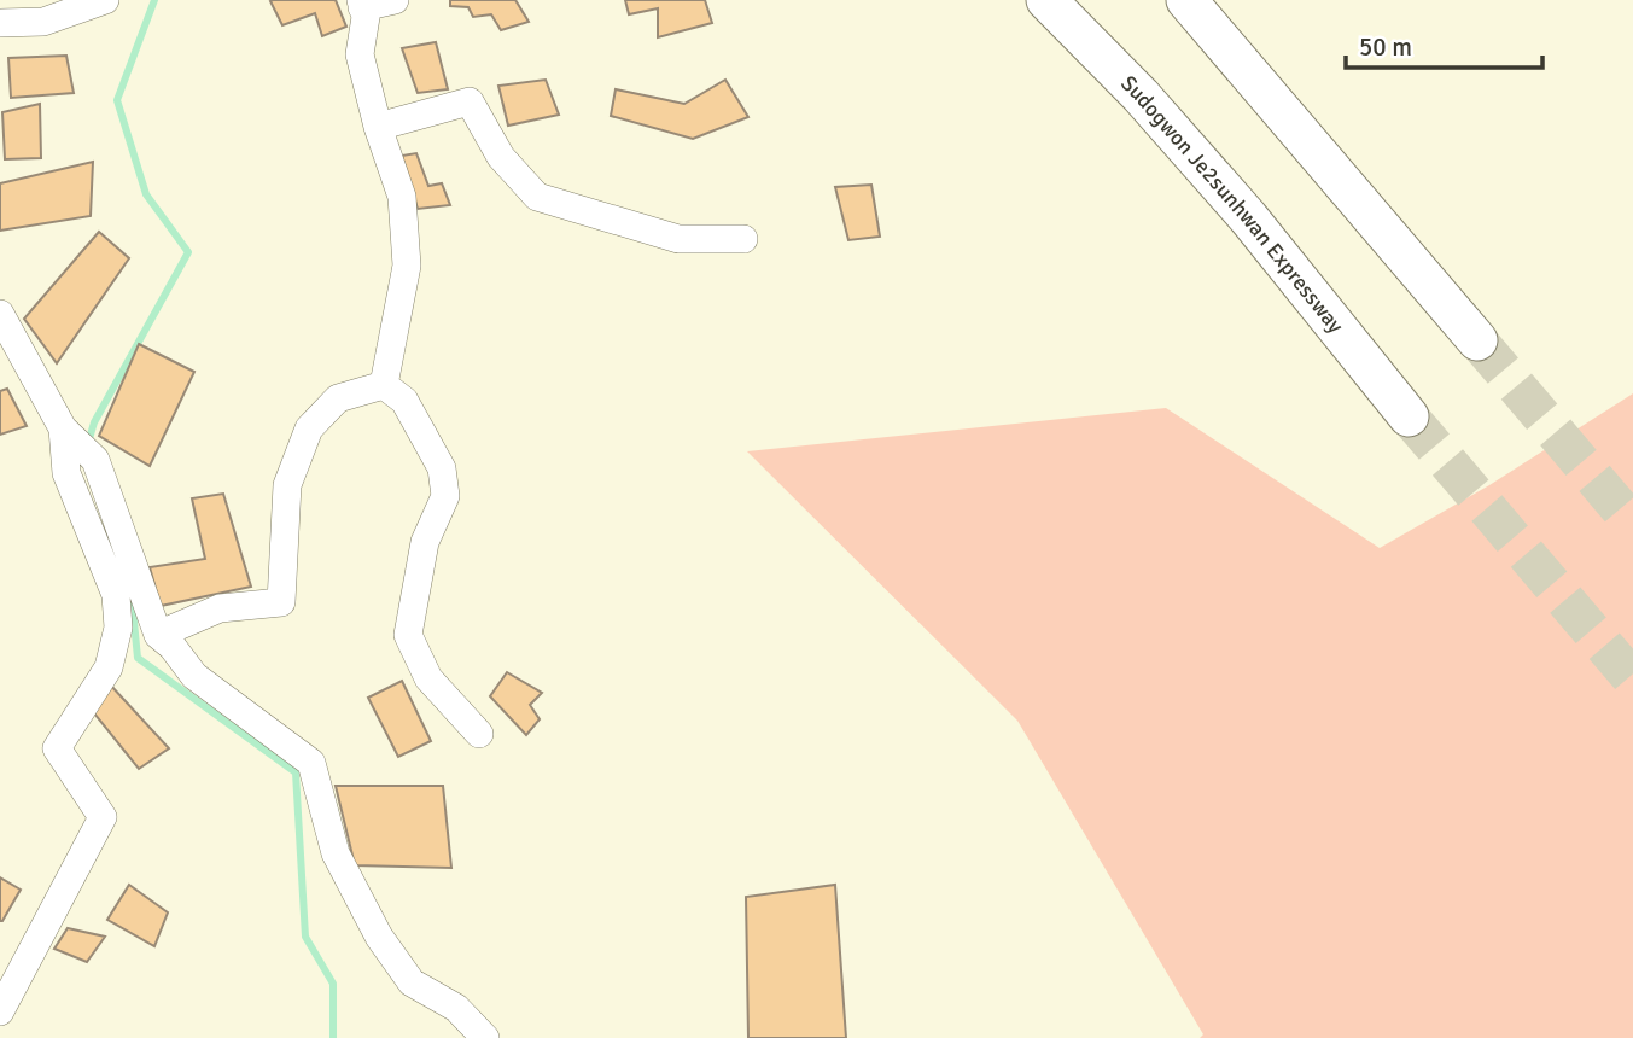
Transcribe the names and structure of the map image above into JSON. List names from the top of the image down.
{
  "streets": {
    "highway": ["Sudogwon Je2sunhwan Expressway"]
  },
  "scale_bar": "50 m"
}
